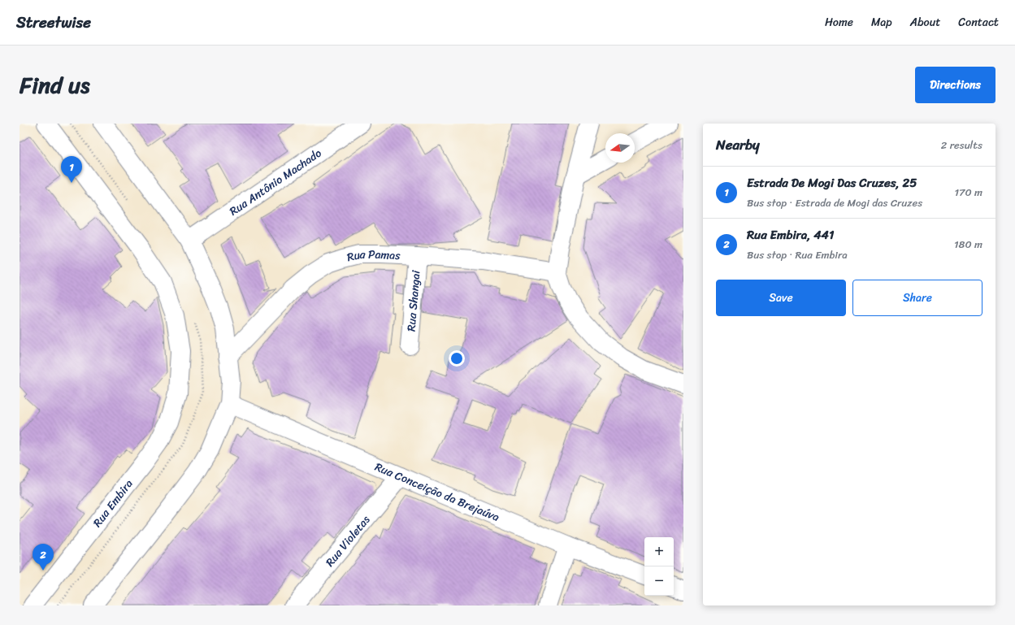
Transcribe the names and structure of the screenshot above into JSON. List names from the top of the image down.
{
  "streets": {
    "street": [
      "Rua Antônio Machado",
      "Rua Pamas",
      "Rua Shangai",
      "Rua Conceição da Brejaúva",
      "Rua Embira",
      "Rua Violetas"
    ]
  },
  "crossings": [
    ["Rua Pamas", "Rua Shangai"],
    ["Rua Conceição da Brejaúva", "Rua Violetas"]
  ],
  "north": "left",
  "page": {
    "header": "Streetwise",
    "nav": [
      "Home",
      "Map",
      "About",
      "Contact"
    ],
    "title": "Find us",
    "buttons": [
      "Directions",
      ["Save", "Share"]
    ],
    "heading": ["Nearby", "2 results"],
    "pins": ["1", "2"],
    "list": [
      {
        "mark": "1",
        "name": "Estrada De Mogi Das Cruzes, 25",
        "note": "Bus stop · Estrada de Mogi das Cruzes",
        "value": "170 m"
      },
      {
        "mark": "2",
        "name": "Rua Embira, 441",
        "note": "Bus stop · Rua Embira",
        "value": "180 m"
      }
    ],
    "map_buttons": ["+", "−"]
  }
}
